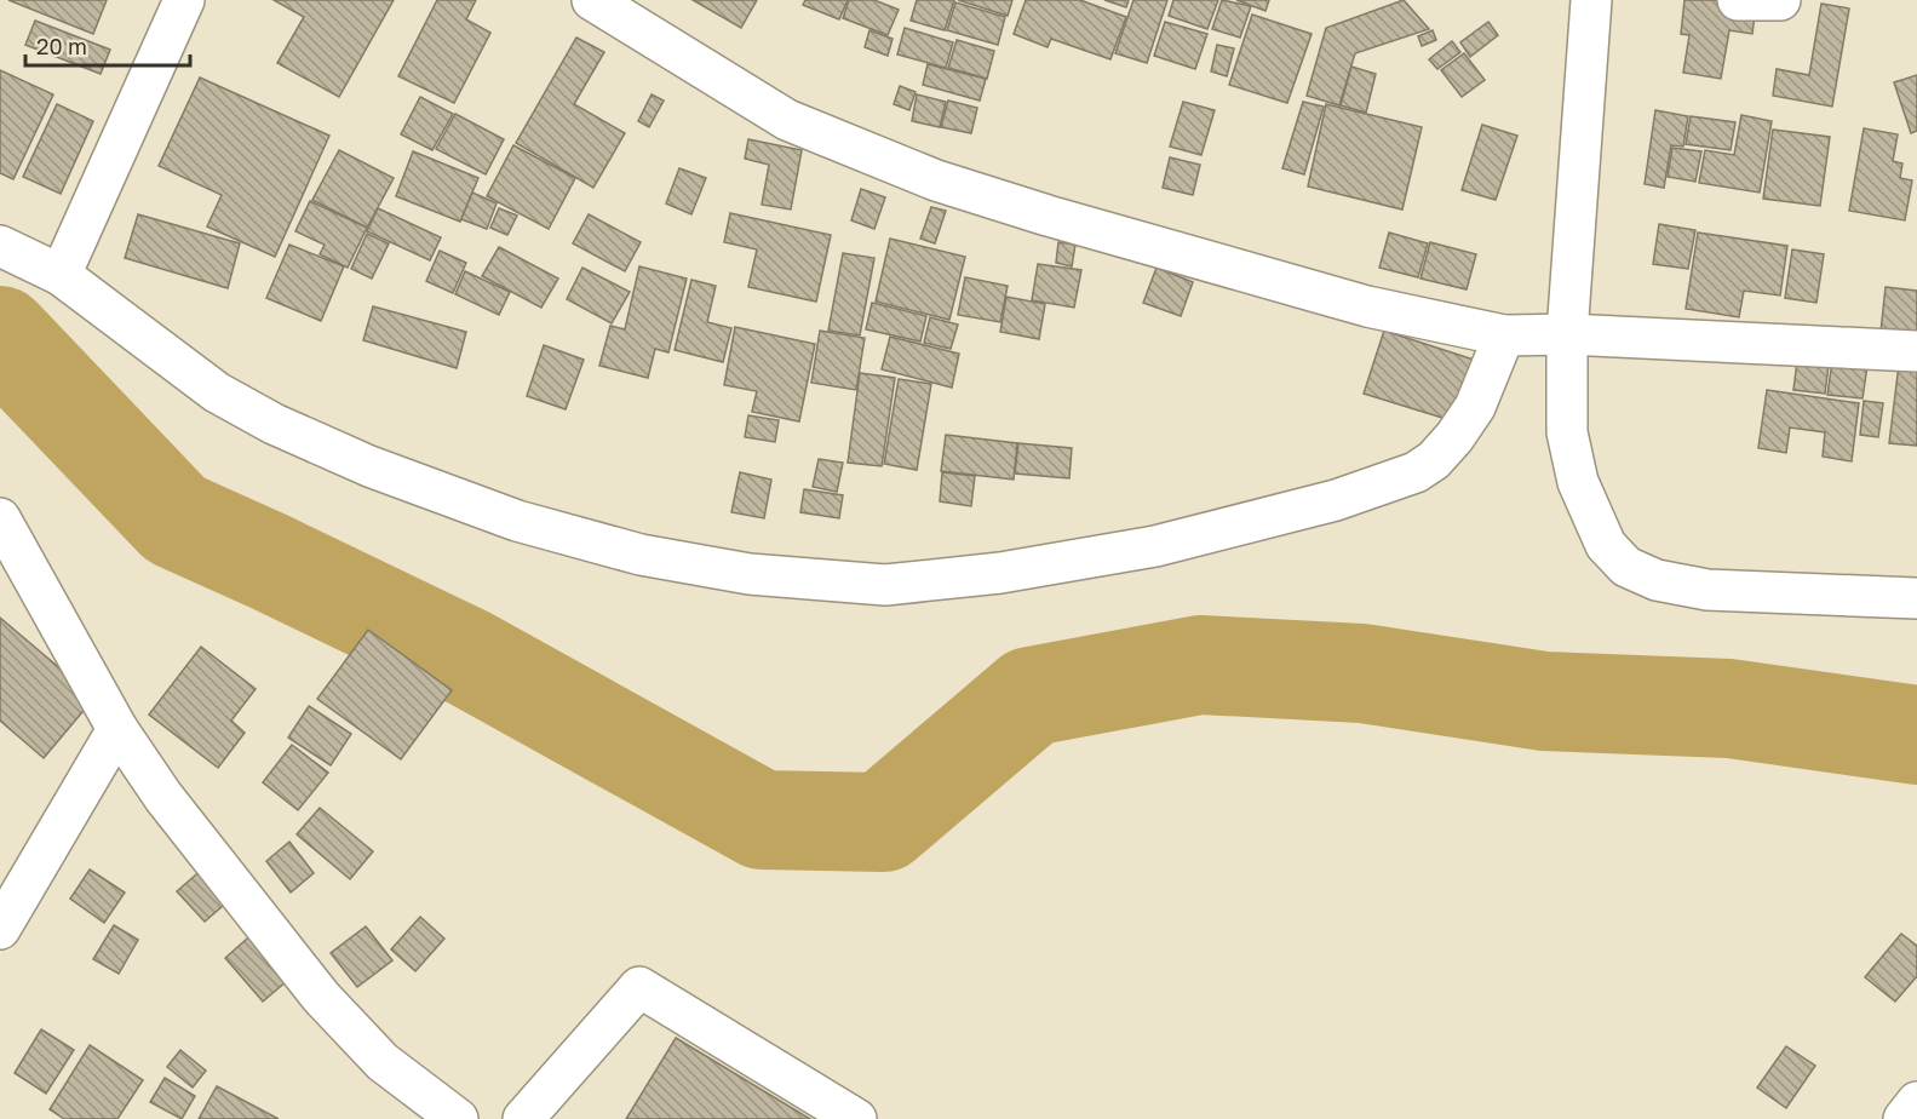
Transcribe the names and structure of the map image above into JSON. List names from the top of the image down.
{
  "scale_bar": "20 m"
}
